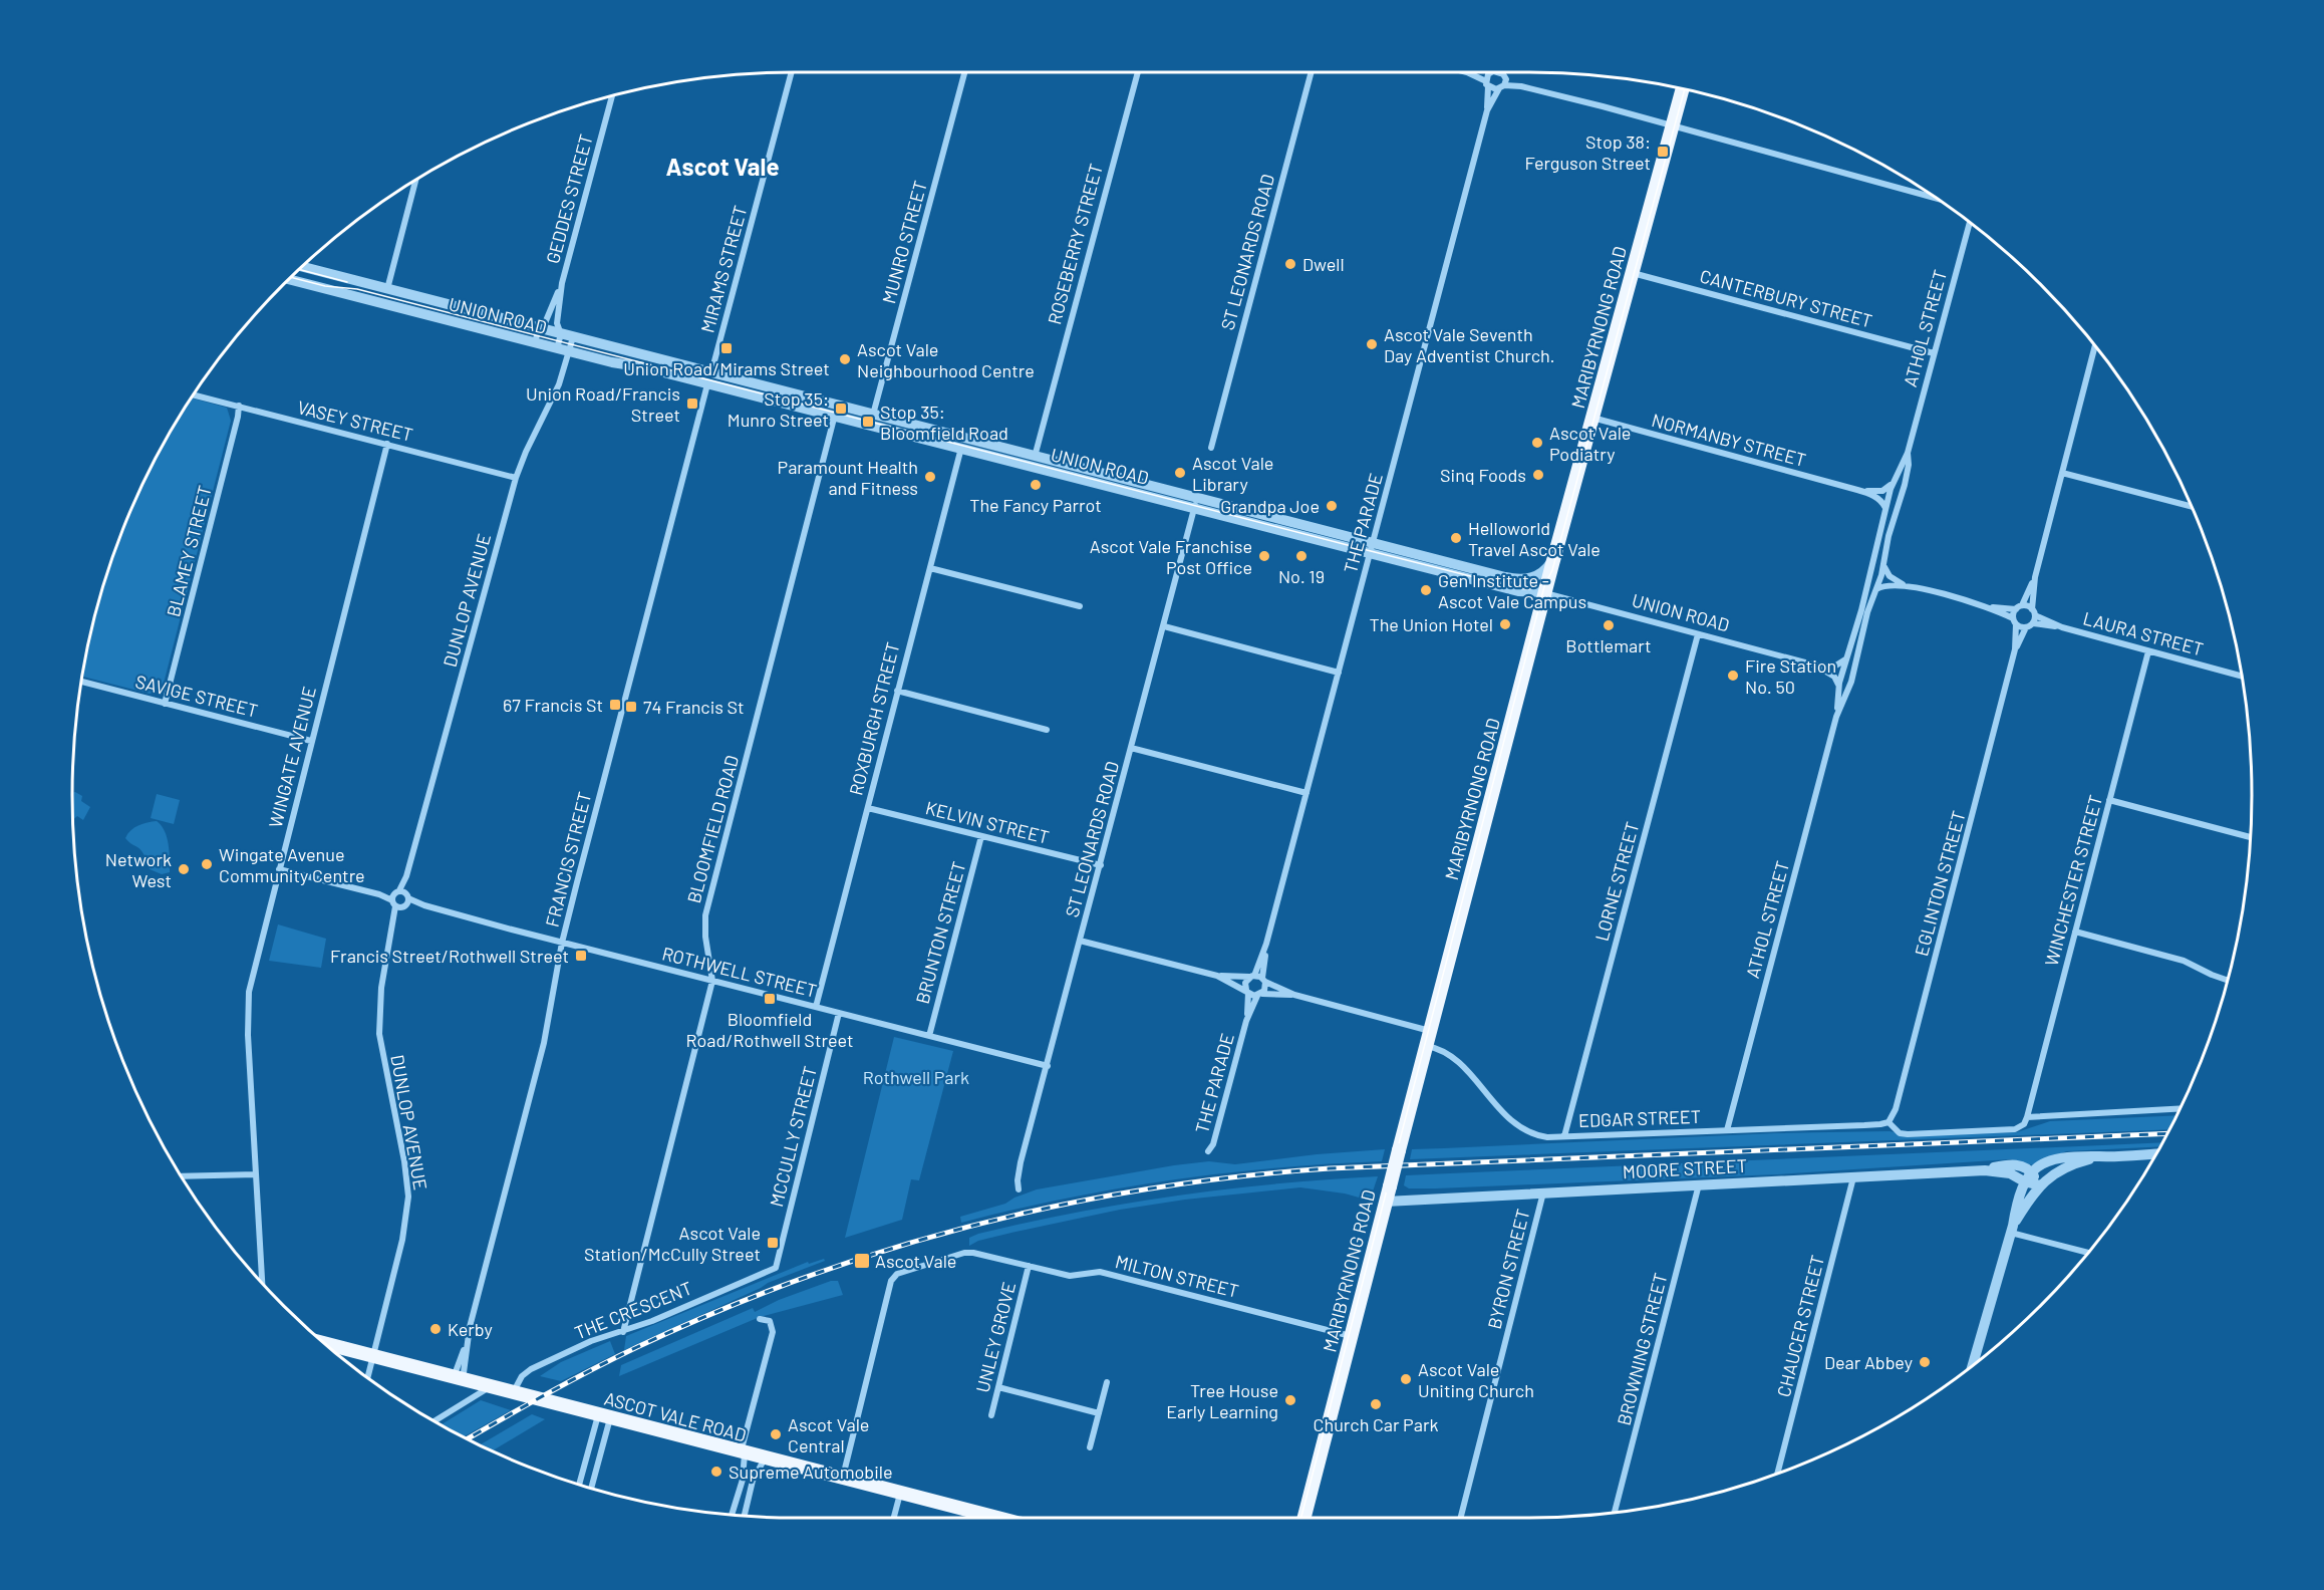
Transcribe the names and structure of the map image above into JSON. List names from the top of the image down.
{
  "streets": {
    "main road": ["MARIBYRNONG ROAD", "ASCOT VALE ROAD"],
    "street": [
      "GEDDES STREET",
      "MUNRO STREET",
      "ROSEBERRY STREET",
      "ST LEONARDS ROAD",
      "MIRAMS STREET",
      "CANTERBURY STREET",
      "UNION ROAD",
      "ATHOL STREET",
      "VASEY STREET",
      "NORMANBY STREET",
      "THE PARADE",
      "BLAMEY STREET",
      "DUNLOP AVENUE",
      "LAURA STREET",
      "SAVIGE STREET",
      "ROXBURGH STREET",
      "WINGATE AVENUE",
      "KELVIN STREET",
      "BLOOMFIELD ROAD",
      "FRANCIS STREET",
      "WINCHESTER STREET",
      "LORNE STREET",
      "EGLINTON STREET",
      "BRUNTON STREET",
      "ROTHWELL STREET",
      "EDGAR STREET",
      "MCCULLY STREET",
      "MOORE STREET",
      "BYRON STREET",
      "MILTON STREET",
      "THE CRESCENT",
      "CHAUCER STREET",
      "UNLEY GROVE",
      "BROWNING STREET"
    ]
  },
  "crossings": [
    ["GEDDES STREET", "UNION ROAD"],
    ["MUNRO STREET", "UNION ROAD"],
    ["ROSEBERRY STREET", "UNION ROAD"],
    ["ST LEONARDS ROAD", "UNION ROAD"],
    ["ST LEONARDS ROAD", "KELVIN STREET"],
    ["ST LEONARDS ROAD", "ROTHWELL STREET"],
    ["MIRAMS STREET", "UNION ROAD"],
    ["MIRAMS STREET", "FRANCIS STREET"],
    ["CANTERBURY STREET", "MARIBYRNONG ROAD"],
    ["CANTERBURY STREET", "ATHOL STREET"],
    ["UNION ROAD", "MARIBYRNONG ROAD"],
    ["UNION ROAD", "ATHOL STREET"],
    ["UNION ROAD", "THE PARADE"],
    ["UNION ROAD", "DUNLOP AVENUE"],
    ["UNION ROAD", "ROXBURGH STREET"],
    ["UNION ROAD", "BLOOMFIELD ROAD"],
    ["UNION ROAD", "FRANCIS STREET"],
    ["UNION ROAD", "LORNE STREET"],
    ["MARIBYRNONG ROAD", "NORMANBY STREET"],
    ["MARIBYRNONG ROAD", "EDGAR STREET"],
    ["MARIBYRNONG ROAD", "MOORE STREET"],
    ["MARIBYRNONG ROAD", "MILTON STREET"],
    ["ATHOL STREET", "NORMANBY STREET"],
    ["ATHOL STREET", "EDGAR STREET"],
    ["VASEY STREET", "BLAMEY STREET"],
    ["VASEY STREET", "DUNLOP AVENUE"],
    ["VASEY STREET", "WINGATE AVENUE"],
    ["BLAMEY STREET", "SAVIGE STREET"],
    ["DUNLOP AVENUE", "ROTHWELL STREET"],
    ["DUNLOP AVENUE", "ASCOT VALE ROAD"],
    ["LAURA STREET", "WINCHESTER STREET"],
    ["LAURA STREET", "EGLINTON STREET"],
    ["SAVIGE STREET", "WINGATE AVENUE"],
    ["ROXBURGH STREET", "KELVIN STREET"],
    ["ROXBURGH STREET", "ROTHWELL STREET"],
    ["WINGATE AVENUE", "ROTHWELL STREET"],
    ["KELVIN STREET", "BRUNTON STREET"],
    ["BLOOMFIELD ROAD", "ROTHWELL STREET"],
    ["BLOOMFIELD ROAD", "THE CRESCENT"],
    ["FRANCIS STREET", "ROTHWELL STREET"],
    ["FRANCIS STREET", "ASCOT VALE ROAD"],
    ["LORNE STREET", "EDGAR STREET"],
    ["EGLINTON STREET", "EDGAR STREET"],
    ["BRUNTON STREET", "ROTHWELL STREET"],
    ["ROTHWELL STREET", "MCCULLY STREET"],
    ["MCCULLY STREET", "THE CRESCENT"],
    ["MOORE STREET", "BYRON STREET"],
    ["MOORE STREET", "CHAUCER STREET"],
    ["MOORE STREET", "BROWNING STREET"],
    ["MILTON STREET", "UNLEY GROVE"],
    ["MILTON STREET", "ASCOT VALE ROAD"],
    ["THE CRESCENT", "ASCOT VALE ROAD"]
  ],
  "districts": ["Ascot Vale"],
  "parks": ["Rothwell Park"],
  "places": {
    "transit": [
      "Stop 38: Ferguson Street",
      "Union Road/Mirams Street",
      "Union Road/Francis Street",
      "Stop 35: Munro Street",
      "Stop 35: Bloomfield Road",
      "67 Francis St",
      "74 Francis St",
      "Francis Street/Rothwell Street",
      "Bloomfield Road/Rothwell Street",
      "Ascot Vale Station/McCully Street",
      "Ascot Vale"
    ],
    "other": [
      "Dwell",
      "Ascot Vale Seventh Day Adventist Church.",
      "Ascot Vale Neighbourhood Centre",
      "Ascot Vale Podiatry",
      "Ascot Vale Library",
      "Sinq Foods",
      "Paramount Health and Fitness",
      "The Fancy Parrot",
      "Grandpa Joe",
      "Helloworld Travel Ascot Vale",
      "Ascot Vale Franchise Post Office",
      "No. 19",
      "Gen Institute - Ascot Vale Campus",
      "The Union Hotel",
      "Bottlemart",
      "Fire Station No. 50",
      "Wingate Avenue Community Centre",
      "Network West",
      "Kerby",
      "Dear Abbey",
      "Ascot Vale Uniting Church",
      "Tree House Early Learning",
      "Church Car Park",
      "Ascot Vale Central",
      "Supreme Automobile"
    ]
  }
}
